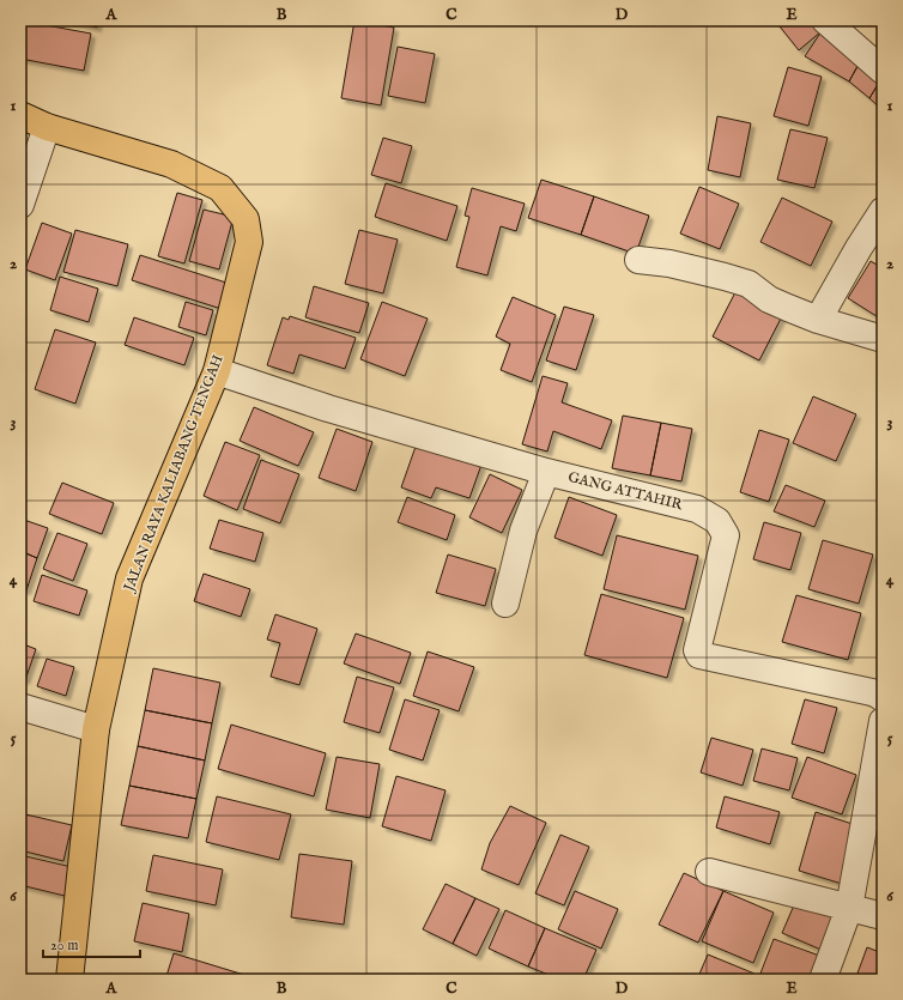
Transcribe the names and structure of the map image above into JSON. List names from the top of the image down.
{
  "streets": {
    "main road": ["JALAN RAYA KALIABANG TENGAH"],
    "street": ["GANG ATTAHIR"]
  },
  "crossings": [
    ["JALAN RAYA KALIABANG TENGAH", "GANG ATTAHIR"]
  ],
  "scale_bar": "20 m",
  "grid": {
    "columns": [
      "A",
      "B",
      "C",
      "D",
      "E"
    ],
    "rows": [
      "1",
      "2",
      "3",
      "4",
      "5",
      "6"
    ]
  }
}
